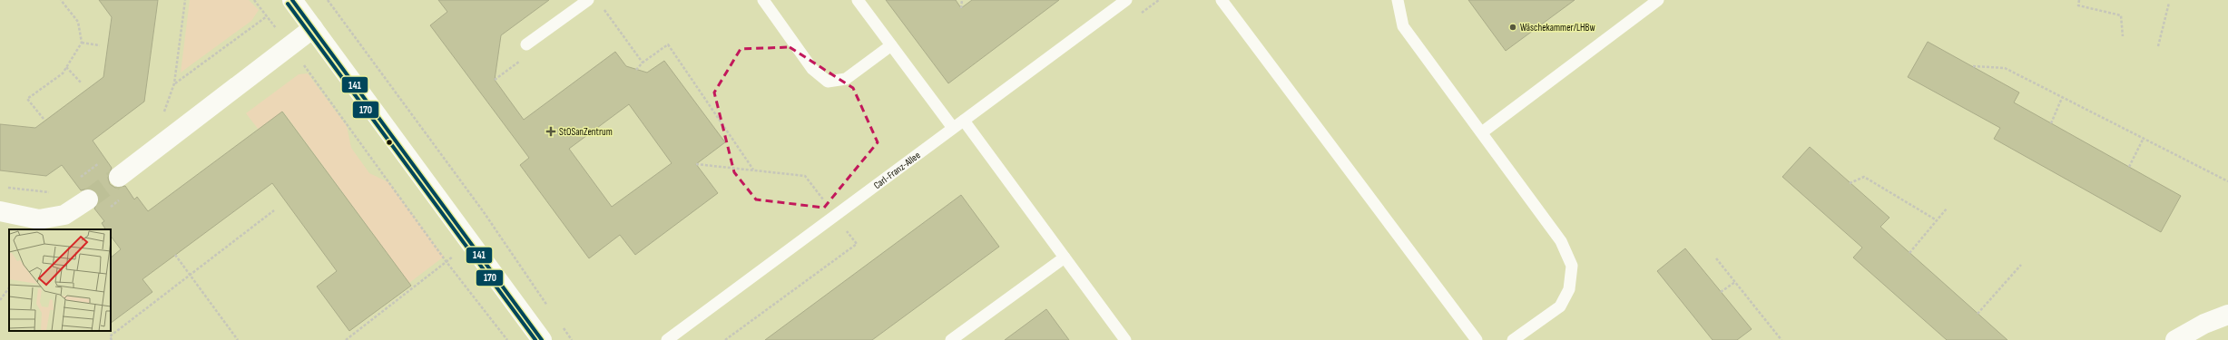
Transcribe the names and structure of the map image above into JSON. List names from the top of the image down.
{
  "streets": {
    "lane": ["Carl-Franz-Allee"]
  },
  "places": {
    "other": ["Wäschekammer/LHBw"],
    "health": ["StOSanZentrum"]
  },
  "lines": ["transit line 141", "transit line 170"]
}
